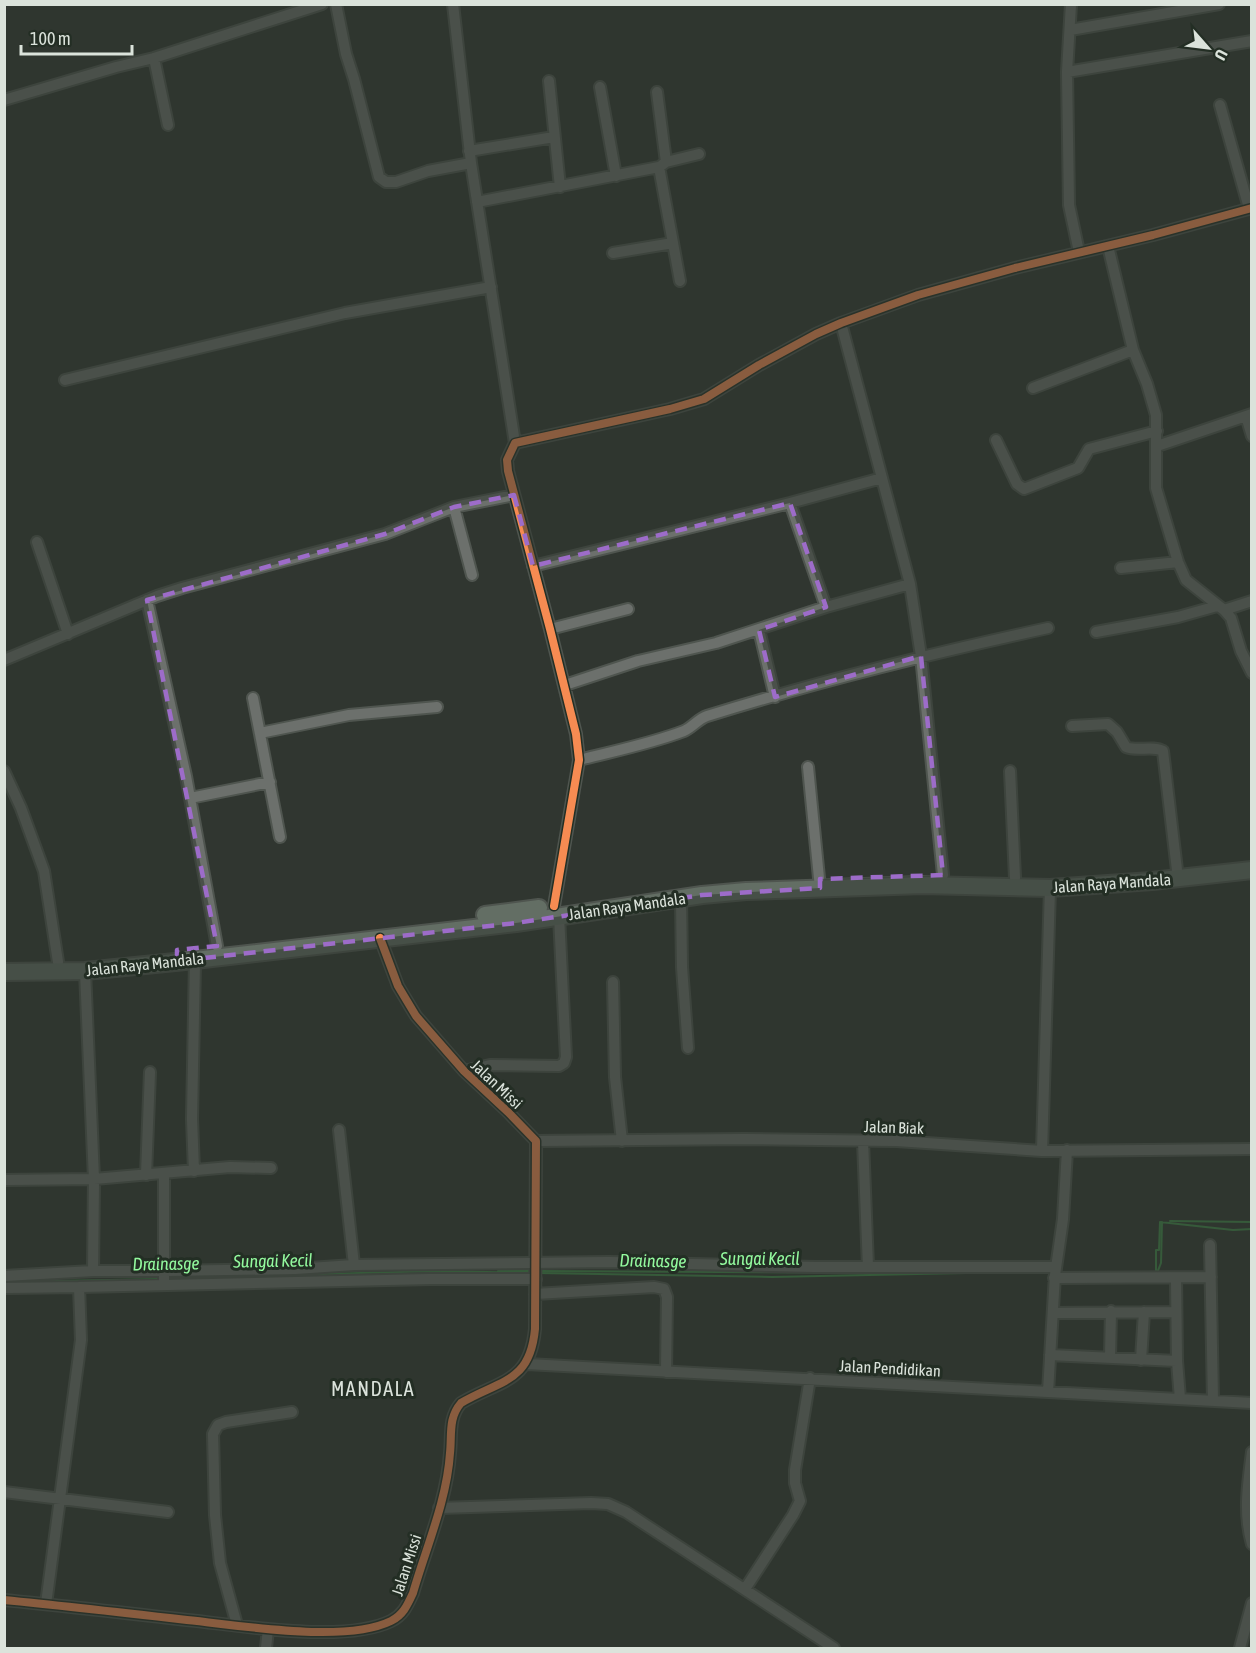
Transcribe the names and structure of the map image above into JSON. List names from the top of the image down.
{
  "streets": {
    "highway": ["Jalan Raya Mandala"],
    "street": ["Jalan Missi", "Jalan Biak", "Jalan Pendidikan"]
  },
  "crossings": [
    ["Jalan Raya Mandala", "Jalan Missi"],
    ["Jalan Missi", "Jalan Biak"],
    ["Jalan Missi", "Jalan Pendidikan"]
  ],
  "districts": ["MANDALA"],
  "water": ["Sungai Kecil", "Drainasge"],
  "scale_bar": "100 m",
  "north": "bottom right"
}
